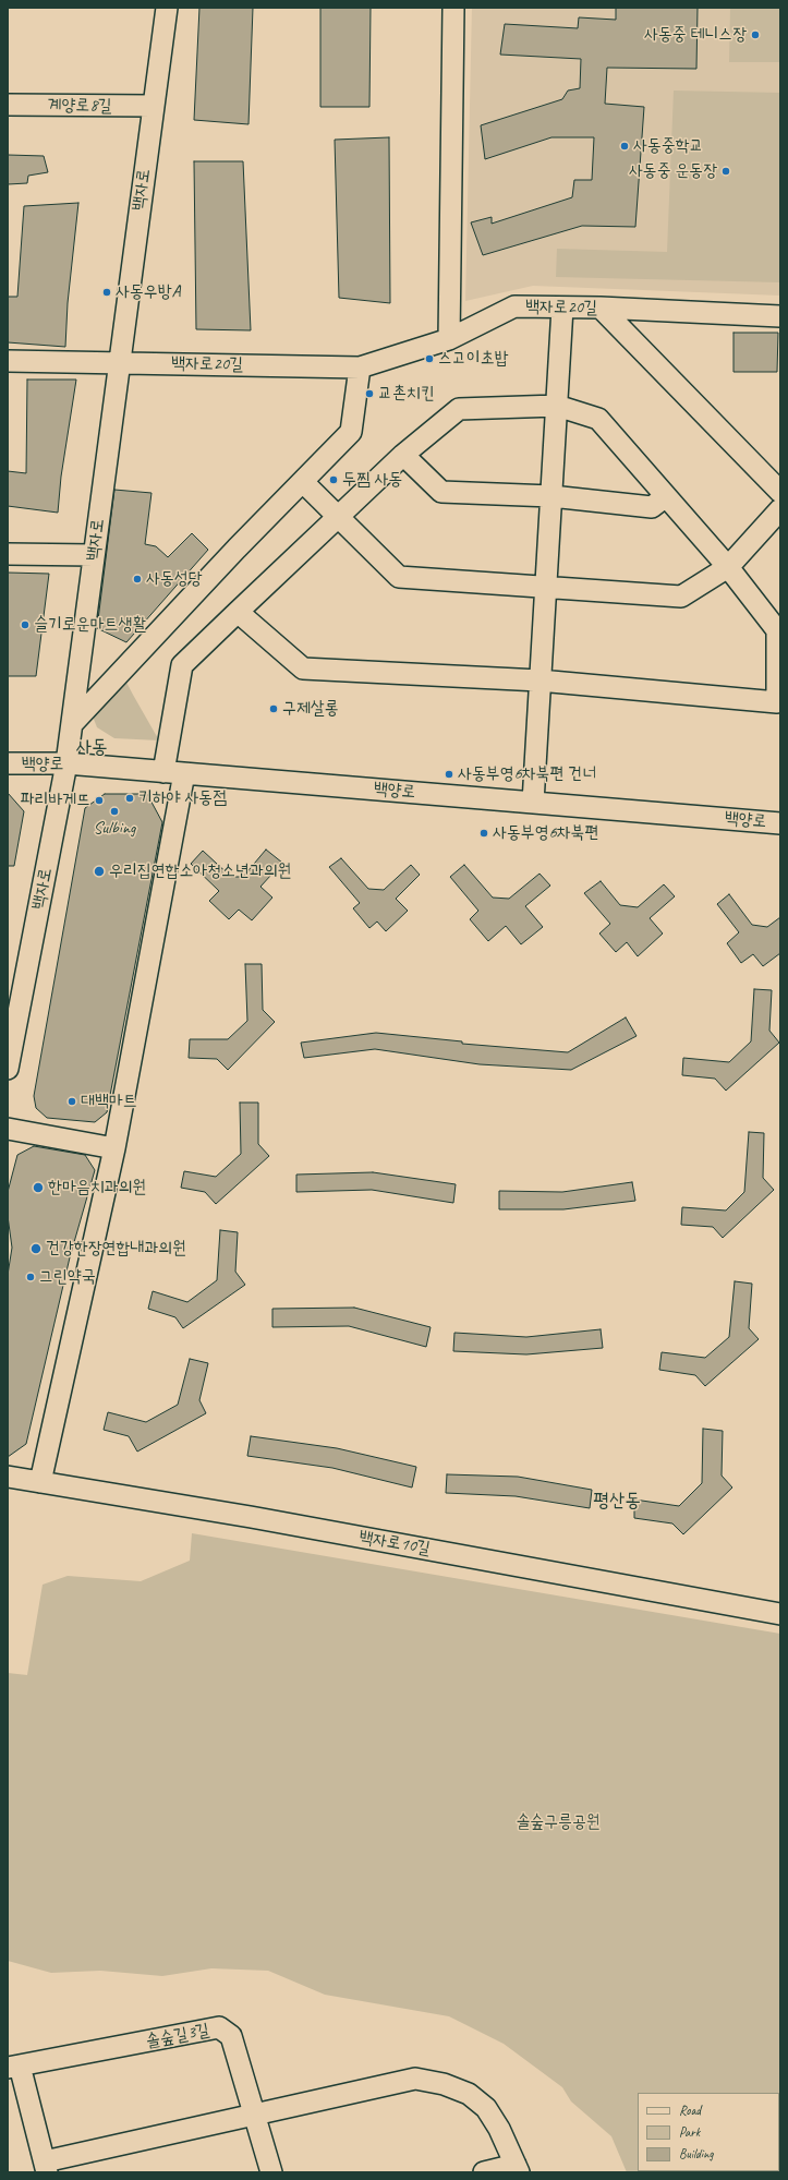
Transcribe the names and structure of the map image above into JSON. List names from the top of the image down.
{
  "streets": {
    "street": [
      "계양로8길",
      "백자로",
      "백자로20길",
      "백양로",
      "백자로10길",
      "솔숲길3길"
    ]
  },
  "crossings": [
    ["계양로8길", "백자로"],
    ["백자로", "백자로20길"],
    ["백자로", "백양로"]
  ],
  "districts": ["사동", "평산동"],
  "parks": ["솔숲구릉공원"],
  "places": [
    "사동중 테니스장",
    "사동중학교",
    "사동중 운동장",
    "사동우방A",
    "스고이초밥",
    "교촌치킨",
    "두찜 사동",
    "사동성당",
    "슬기로운마트생활",
    "구제살롱",
    "사동부영6차북편 건너",
    "키하야 사동점",
    "파리바게뜨",
    "Sulbing",
    "사동부영6차북편",
    "우리집연합소아청소년과의원",
    "대백마트",
    "한마음치과의원",
    "건강한장연합내과의원",
    "그린약국"
  ],
  "legend": ["Road", "Park", "Building"]
}
